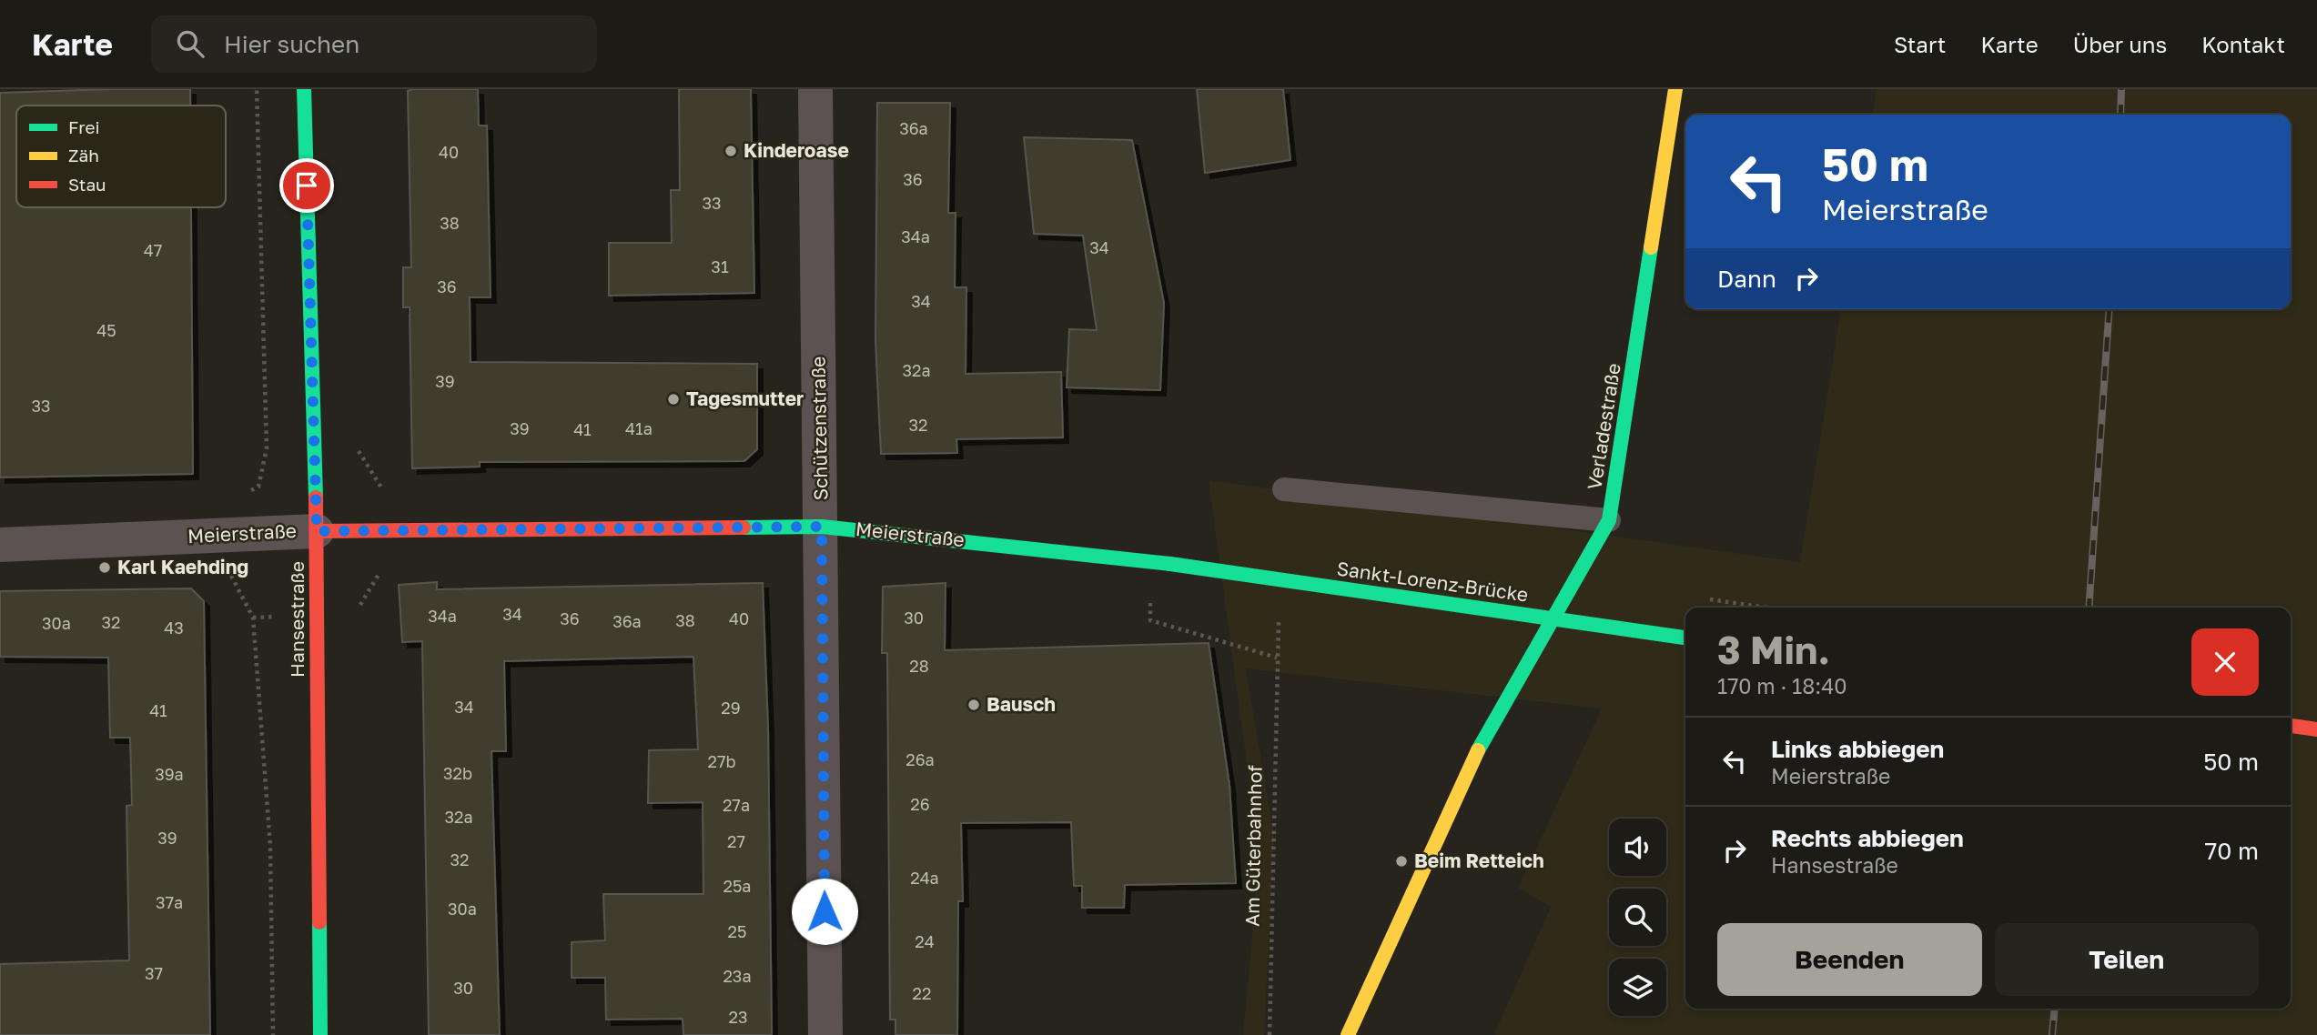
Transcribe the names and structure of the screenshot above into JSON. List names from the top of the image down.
{
  "streets": {
    "main road": [
      "Verladestraße",
      "Meierstraße",
      "Sankt-Lorenz-Brücke",
      "Hansestraße"
    ],
    "street": ["Schützenstraße"],
    "path": ["Am Güterbahnhof"]
  },
  "crossings": [
    ["Schützenstraße", "Meierstraße"],
    ["Meierstraße", "Sankt-Lorenz-Brücke"],
    ["Meierstraße", "Hansestraße"]
  ],
  "places": [
    "Kinderoase",
    "Tagesmutter",
    "Karl Kaehding",
    "Bausch",
    "Beim Retteich"
  ],
  "house_numbers": [
    "36a",
    "40",
    "36",
    "33",
    "38",
    "34a",
    "34",
    "47",
    "31",
    "36",
    "34",
    "45",
    "32a",
    "39",
    "33",
    "32",
    "39",
    "41a",
    "41",
    "34",
    "34a",
    "30",
    "36",
    "40",
    "38",
    "36a",
    "32",
    "30a",
    "43",
    "28",
    "34",
    "29",
    "41",
    "26a",
    "27b",
    "32b",
    "39a",
    "26",
    "27a",
    "32a",
    "39",
    "27",
    "32",
    "24a",
    "25a",
    "37a",
    "30a",
    "25",
    "24",
    "37",
    "23a",
    "30",
    "22",
    "23"
  ],
  "legend": ["Frei", "Zäh", "Stau"],
  "page": {
    "header": "Karte",
    "search": "Hier suchen",
    "nav": [
      "Start",
      "Karte",
      "Über uns",
      "Kontakt"
    ],
    "turn": ["50 m", "Meierstraße"],
    "then": "Dann",
    "heading": ["3 Min.", "170 m · 18:40"],
    "list": [
      {
        "name": "Links abbiegen",
        "note": "Meierstraße",
        "value": "50 m"
      },
      {
        "name": "Rechts abbiegen",
        "note": "Hansestraße",
        "value": "70 m"
      }
    ],
    "buttons": ["Beenden", "Teilen"]
  }
}
